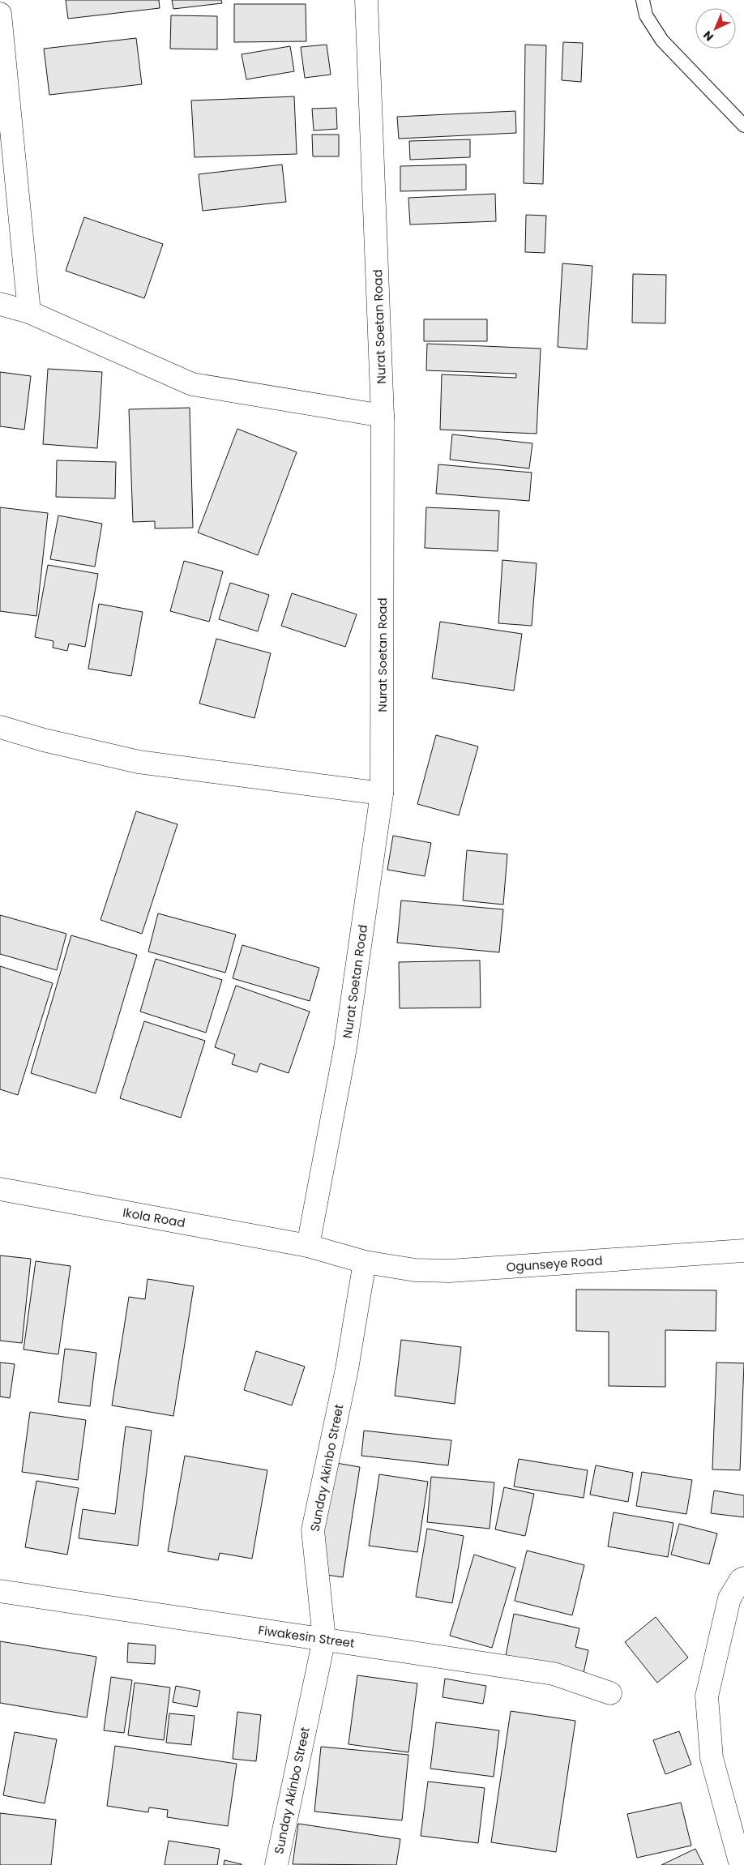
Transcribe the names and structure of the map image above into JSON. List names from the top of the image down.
{
  "streets": {
    "street": [
      "Nurat Soetan Road",
      "Ikola Road",
      "Ogunseye Road",
      "Sunday Akinbo Street",
      "Fiwakesin Street"
    ]
  },
  "crossings": [
    ["Nurat Soetan Road", "Ikola Road"],
    ["Ogunseye Road", "Sunday Akinbo Street"],
    ["Sunday Akinbo Street", "Fiwakesin Street"]
  ],
  "north": "bottom left"
}
